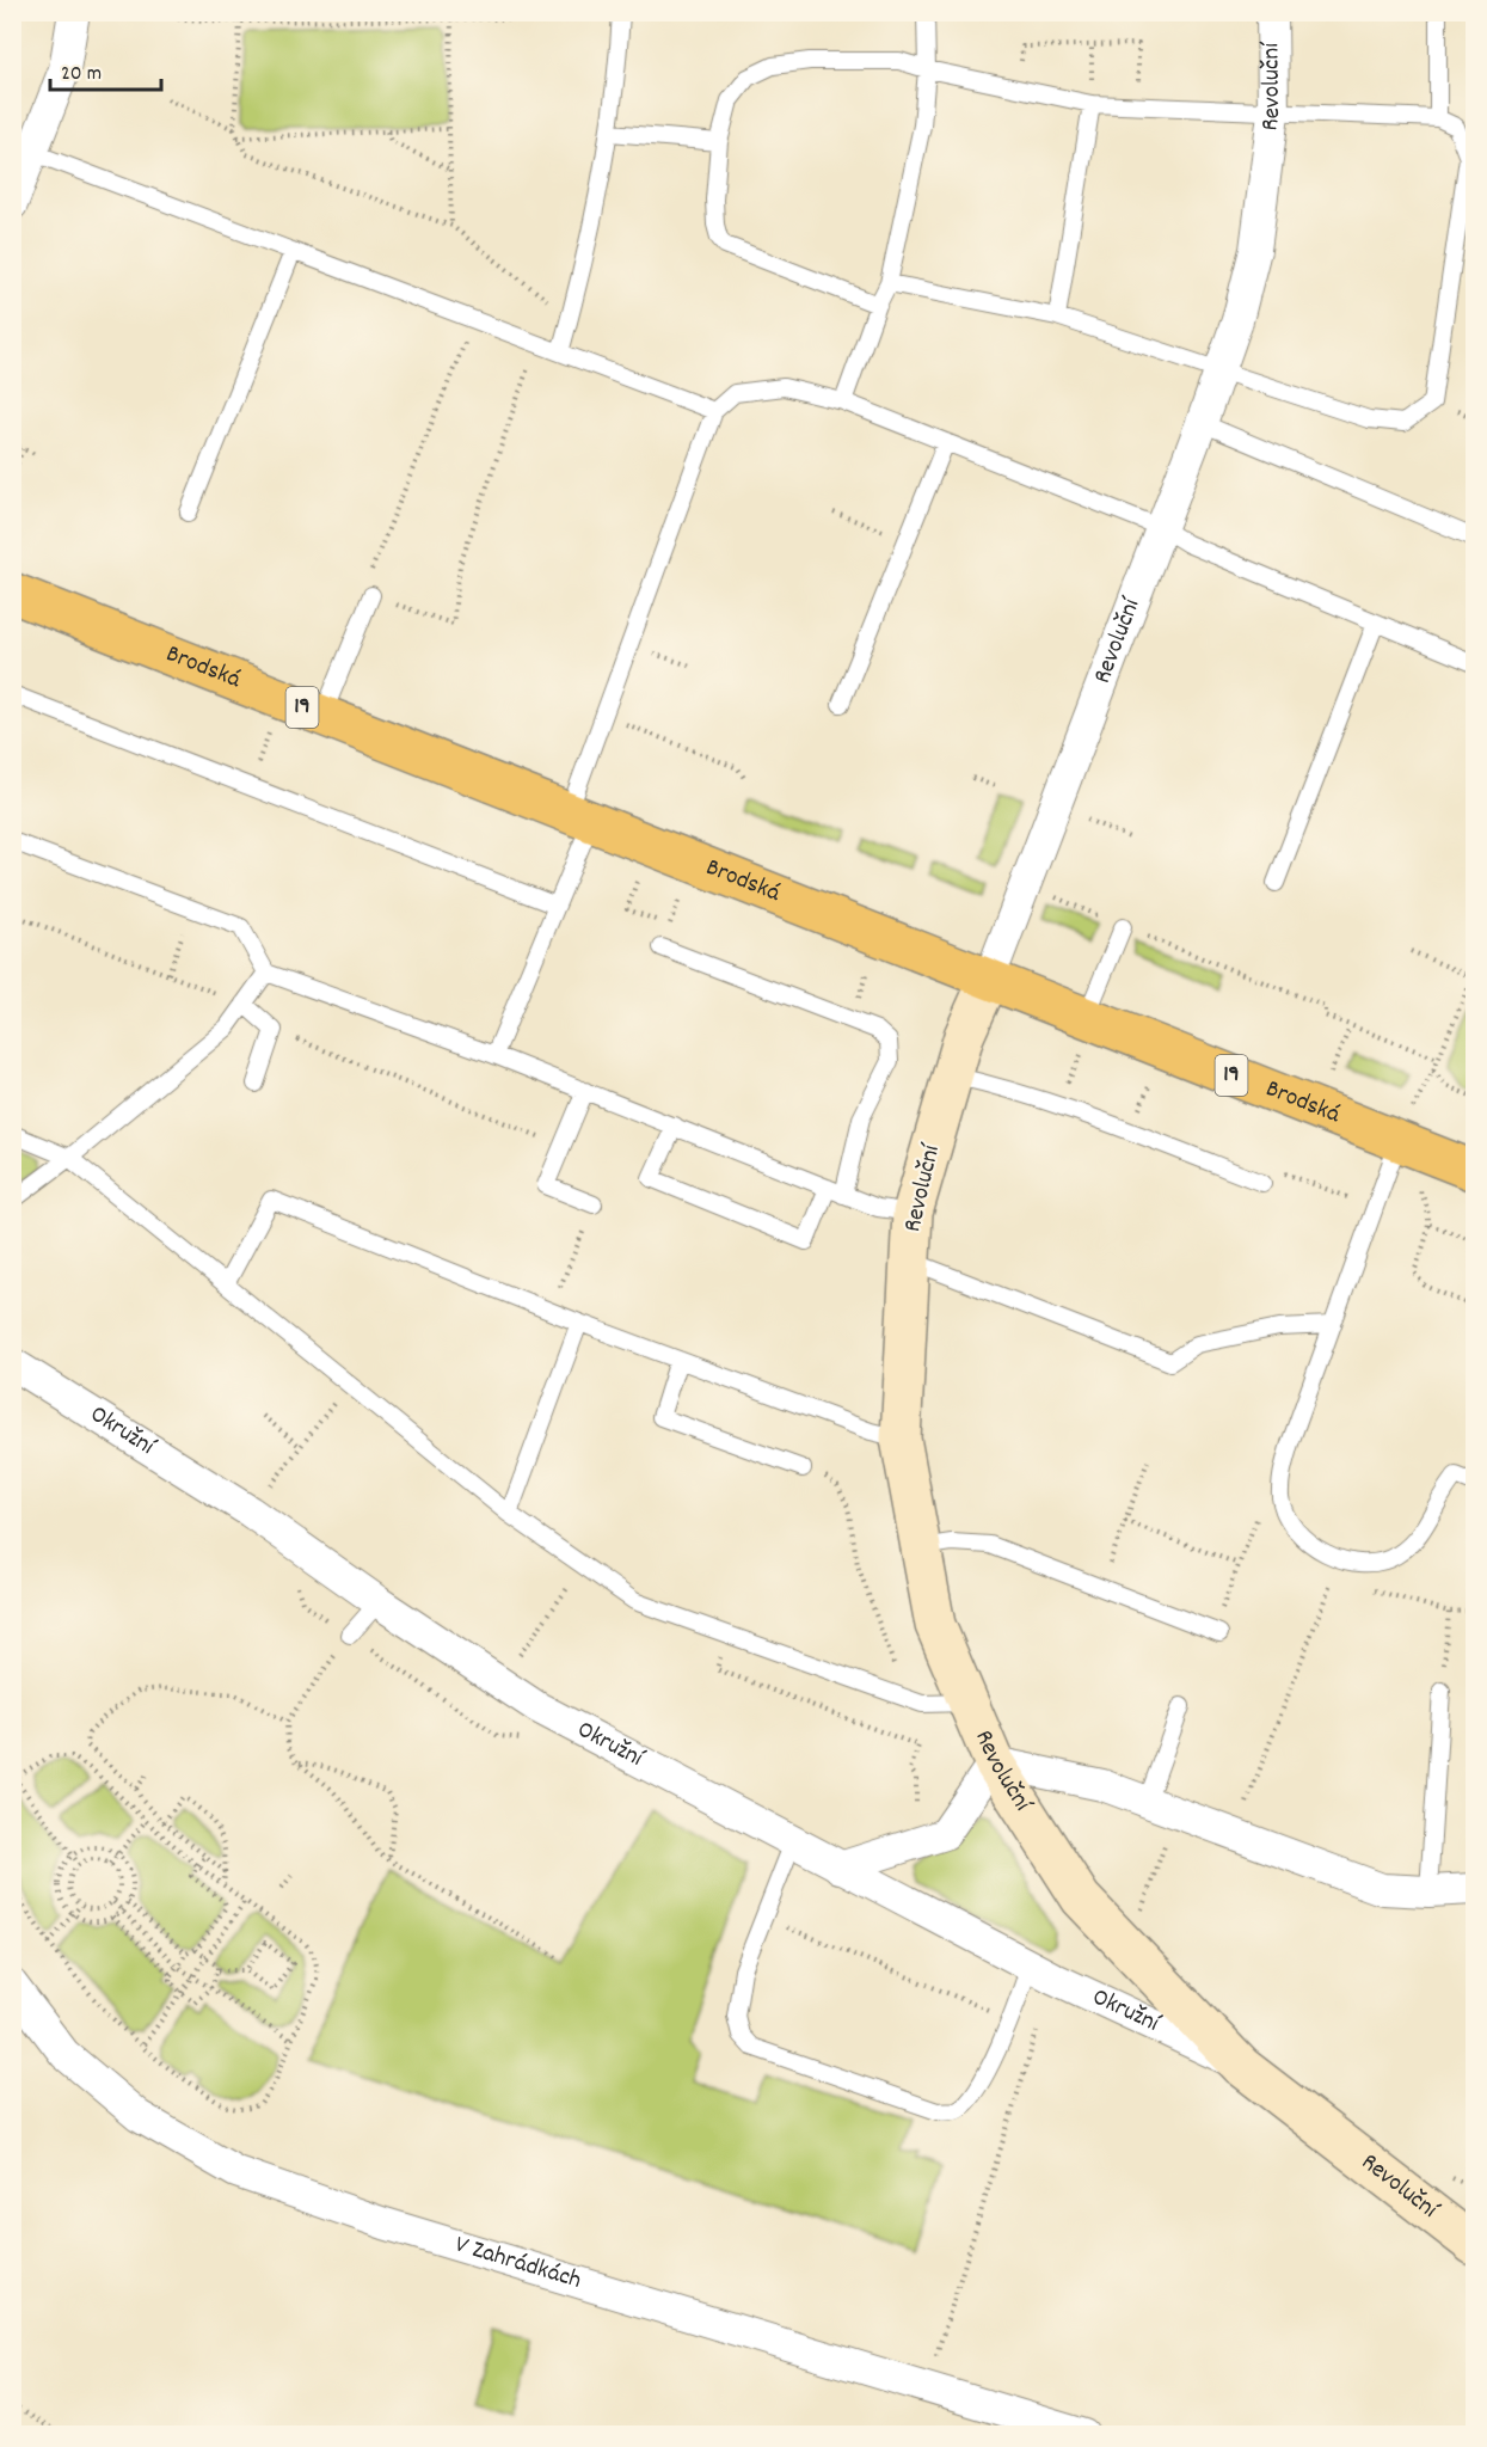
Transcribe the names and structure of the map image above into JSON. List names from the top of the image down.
{
  "streets": {
    "main road": ["Brodská", "19"],
    "street": ["Revoluční", "Okružní", "V Zahrádkách"]
  },
  "crossings": [
    ["Revoluční", "Brodská"],
    ["Revoluční", "Okružní"]
  ],
  "scale_bar": "20 m"
}
